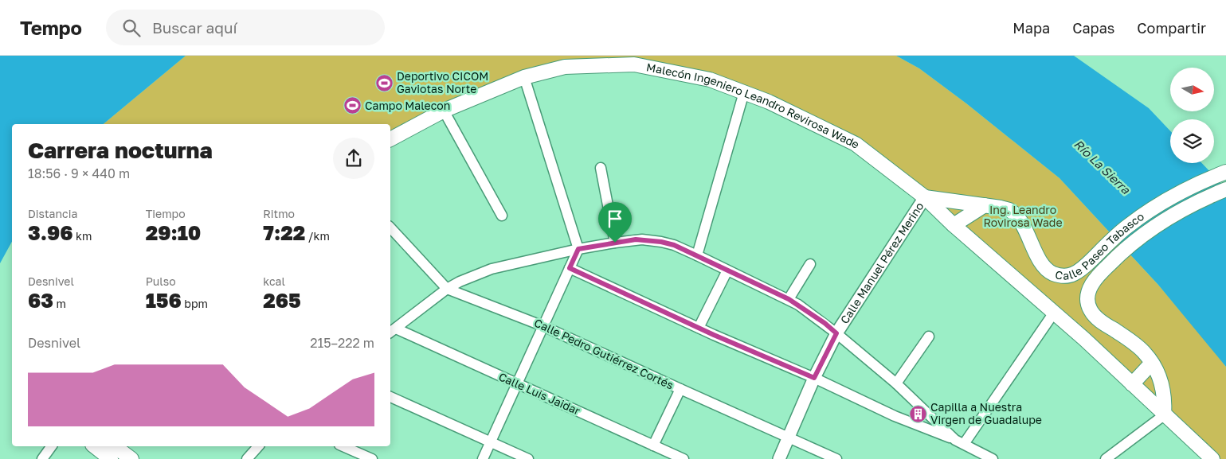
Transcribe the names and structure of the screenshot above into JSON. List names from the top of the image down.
{
  "streets": {
    "main road": ["Malecón Ingeniero Leandro Revirosa Wade", "Calle Paseo Tabasco"],
    "street": ["Calle Manuel Pérez Merino", "Calle Pedro Gutiérrez Cortés", "Calle Luis Jaidar"]
  },
  "crossings": [
    ["Malecón Ingeniero Leandro Revirosa Wade", "Calle Paseo Tabasco"],
    ["Malecón Ingeniero Leandro Revirosa Wade", "Calle Manuel Pérez Merino"],
    ["Calle Paseo Tabasco", "Calle Manuel Pérez Merino"],
    ["Calle Manuel Pérez Merino", "Calle Pedro Gutiérrez Cortés"]
  ],
  "water": ["Río La Sierra"],
  "parks": ["Ing. Leandro Rovirosa Wade"],
  "places": {
    "sports": ["Deportivo CICOM Gaviotas Norte", "Campo Malecon"],
    "building": ["Capilla a Nuestra Virgen de Guadalupe"]
  },
  "north": "right",
  "page": {
    "header": "Tempo",
    "search": "Buscar aquí",
    "nav": ["Mapa", "Capas", "Compartir"],
    "heading": ["Carrera nocturna", "18:56 · 9 × 440 m"],
    "stats": [
      ["Distancia", "3.96 km"],
      ["Tiempo", "29:10"],
      ["Ritmo", "7:22 /km"],
      ["Desnivel", "63 m"],
      ["Pulso", "156 bpm"],
      ["kcal", "265"]
    ],
    "chart": ["Desnivel", "215–222 m"]
  }
}
